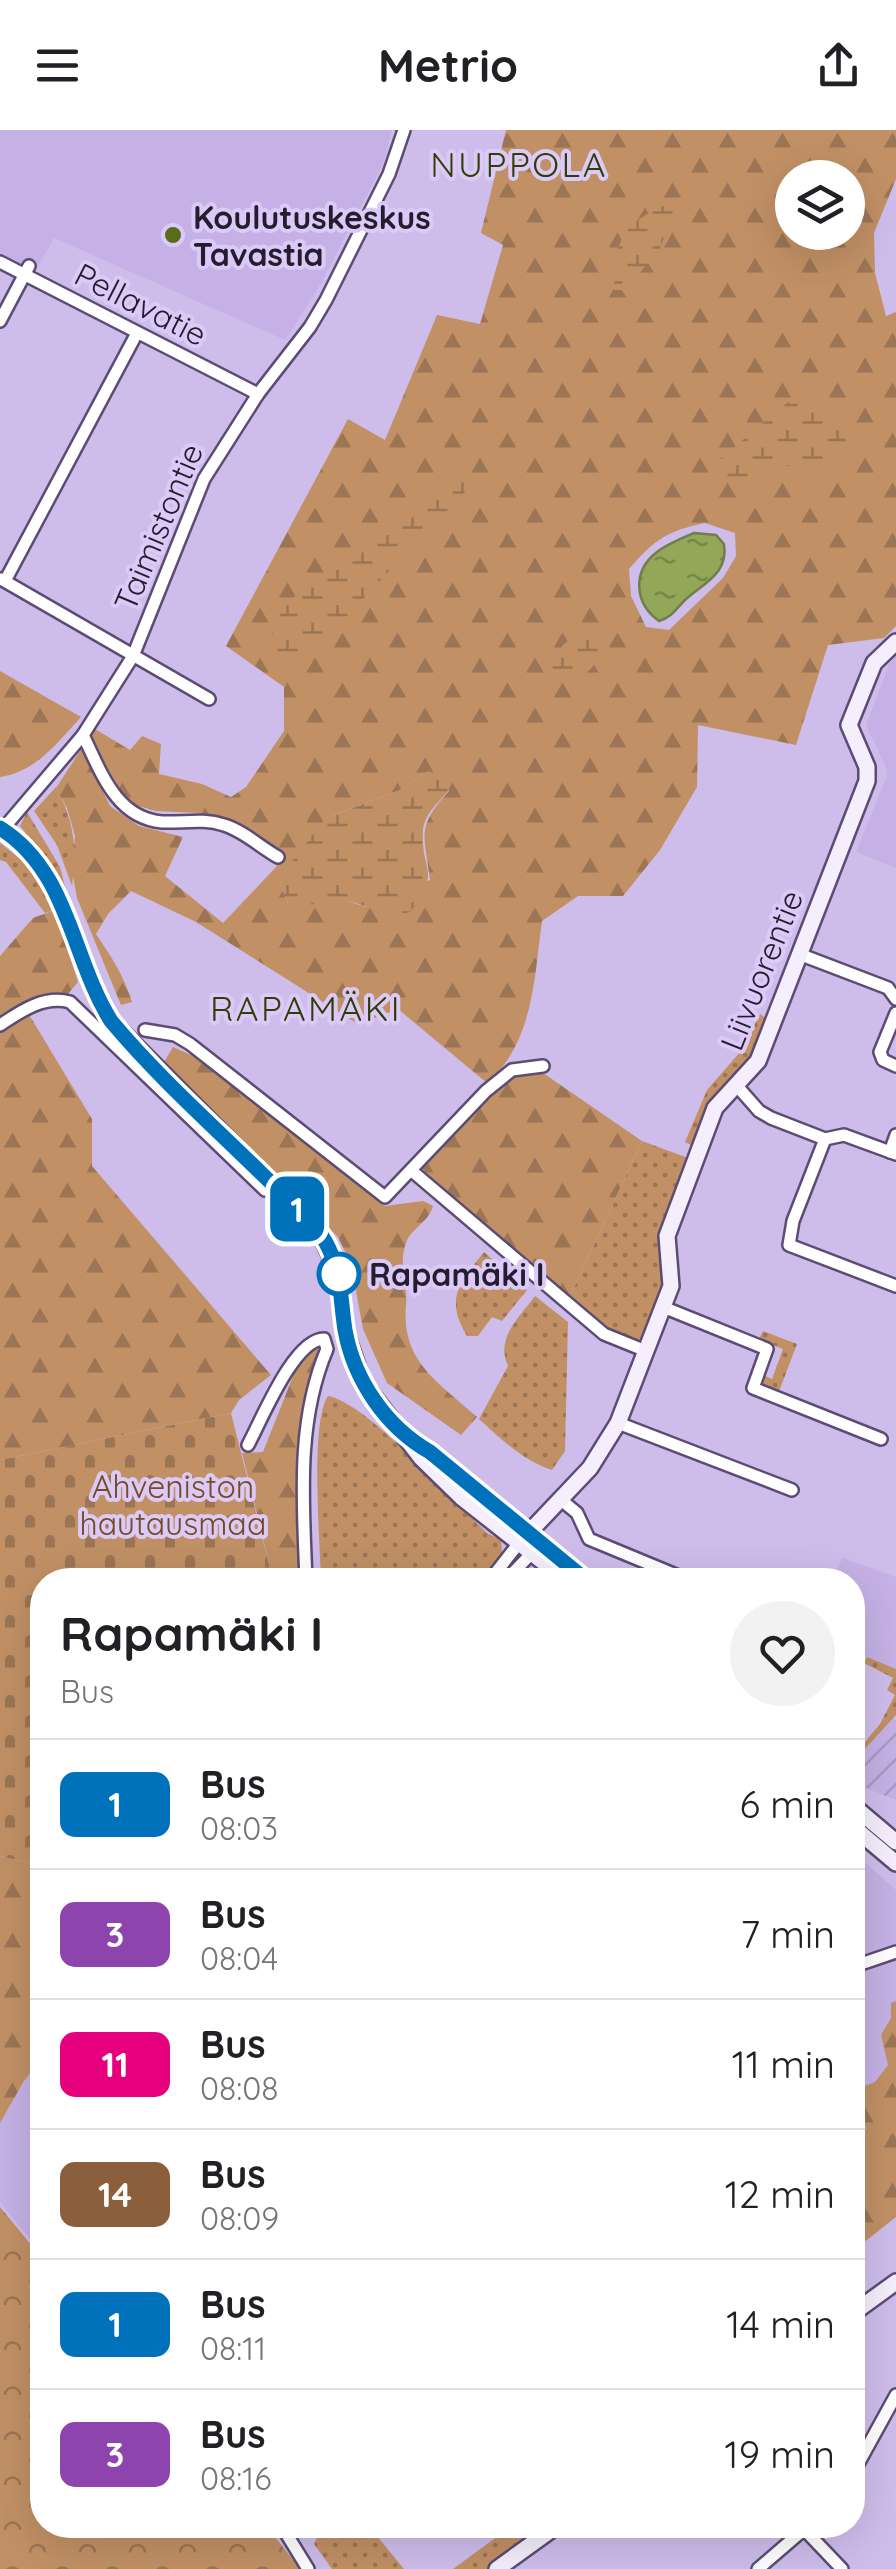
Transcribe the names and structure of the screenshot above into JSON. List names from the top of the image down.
{
  "streets": {
    "main road": ["Liivuorentie"],
    "street": ["Pellavatie", "Taimistontie"]
  },
  "crossings": [
    ["Pellavatie", "Taimistontie"]
  ],
  "districts": ["NUPPOLA", "RAPAMÄKI"],
  "parks": ["Ahveniston hautausmaa"],
  "places": ["Koulutuskeskus Tavastia", "Rapamäki I"],
  "lines": ["bus line 1"],
  "page": {
    "header": "Metrio",
    "on_map": "1",
    "heading": ["Rapamäki I", "Bus"],
    "list": [
      {
        "mark": "1",
        "name": "Bus",
        "note": "08:03",
        "value": "6 min"
      },
      {
        "mark": "3",
        "name": "Bus",
        "note": "08:04",
        "value": "7 min"
      },
      {
        "mark": "11",
        "name": "Bus",
        "note": "08:08",
        "value": "11 min"
      },
      {
        "mark": "14",
        "name": "Bus",
        "note": "08:09",
        "value": "12 min"
      },
      {
        "mark": "1",
        "name": "Bus",
        "note": "08:11",
        "value": "14 min"
      },
      {
        "mark": "3",
        "name": "Bus",
        "note": "08:16",
        "value": "19 min"
      }
    ]
  }
}
